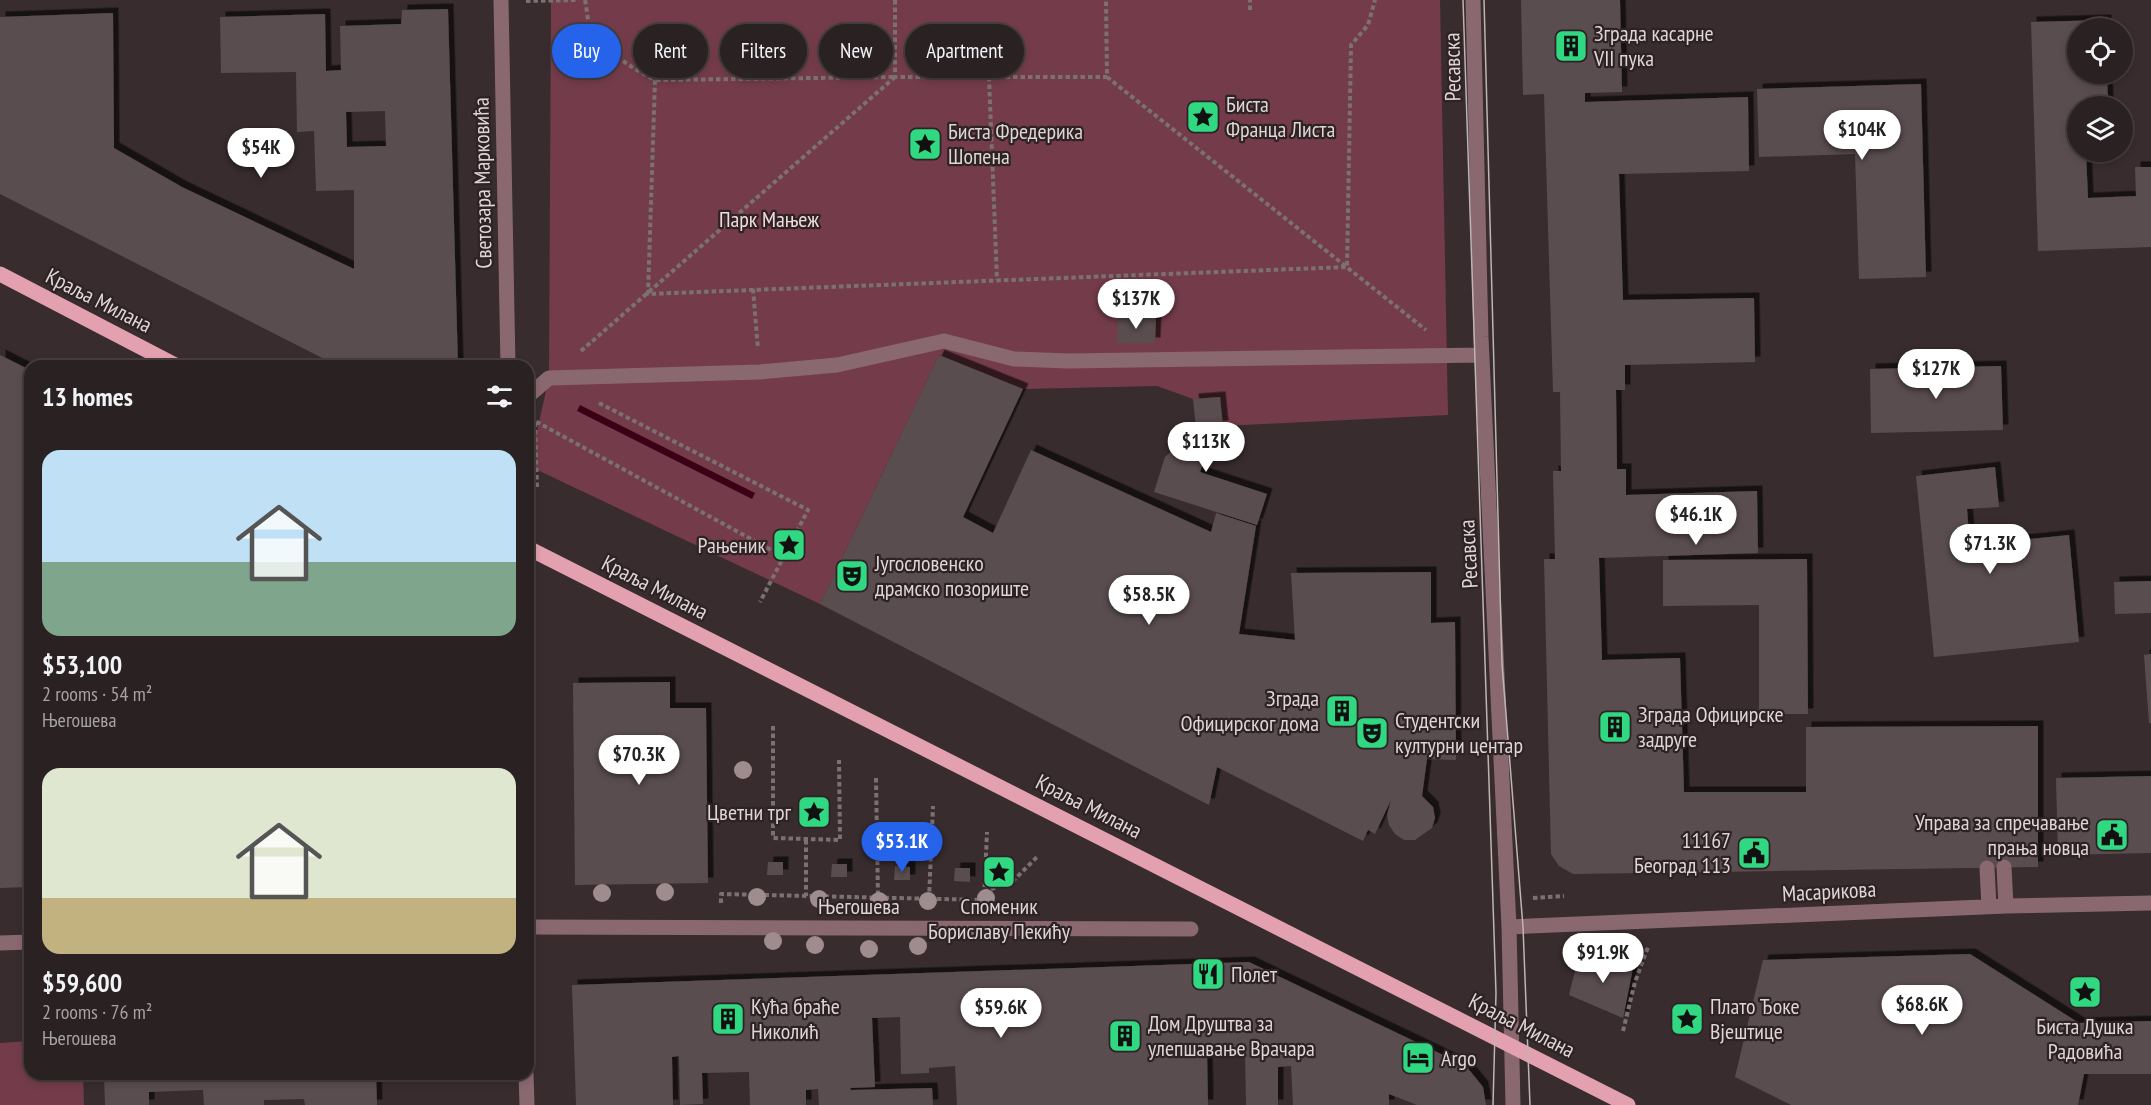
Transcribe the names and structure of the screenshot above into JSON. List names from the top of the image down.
{
  "streets": {
    "main road": ["Краља Милана"],
    "street": [
      "Ресавска",
      "Светозара Марковића",
      "Масарикова",
      "Његошева"
    ]
  },
  "crossings": [
    ["Ресавска", "Краља Милана"],
    ["Ресавска", "Масарикова"]
  ],
  "parks": ["Парк Мањеж"],
  "places": {
    "building": [
      "Зграда касарне VII пука",
      "Зграда Официрског дома",
      "Зграда Официрске задруге",
      "Кућа браће Николић",
      "Дом Друштва за улепшавање Врачара"
    ],
    "place": [
      "Биста Франца Листа",
      "Биста Фредерика Шопена",
      "Рањеник",
      "Цветни трг",
      "Споменик Бориславу Пекићу",
      "Биста Душка Радовића",
      "Плато Ђоке Вјештице"
    ],
    "theatre": ["Југословенско драмско позориште", "Студентски културни центар"],
    "public building": ["Управа за спречавање прања новца", "11167 Београд 113"],
    "restaurant": ["Полет"],
    "hotel": ["Argo"]
  },
  "page": {
    "chip": [
      "Buy",
      "Rent",
      "Filters",
      "New",
      "Apartment"
    ],
    "price": [
      "$104K",
      "$54K",
      "$137K",
      "$127K",
      "$113K",
      "$46.1K",
      "$71.3K",
      "$58.5K",
      "$70.3K",
      "$53.1K",
      "$91.9K",
      "$68.6K",
      "$59.6K"
    ],
    "heading": "13 homes",
    "list": [
      {
        "name": "$53,100",
        "note": "2 rooms · 54 m² · Његошева"
      },
      {
        "name": "$59,600",
        "note": "2 rooms · 76 m² · Његошева"
      }
    ]
  }
}
